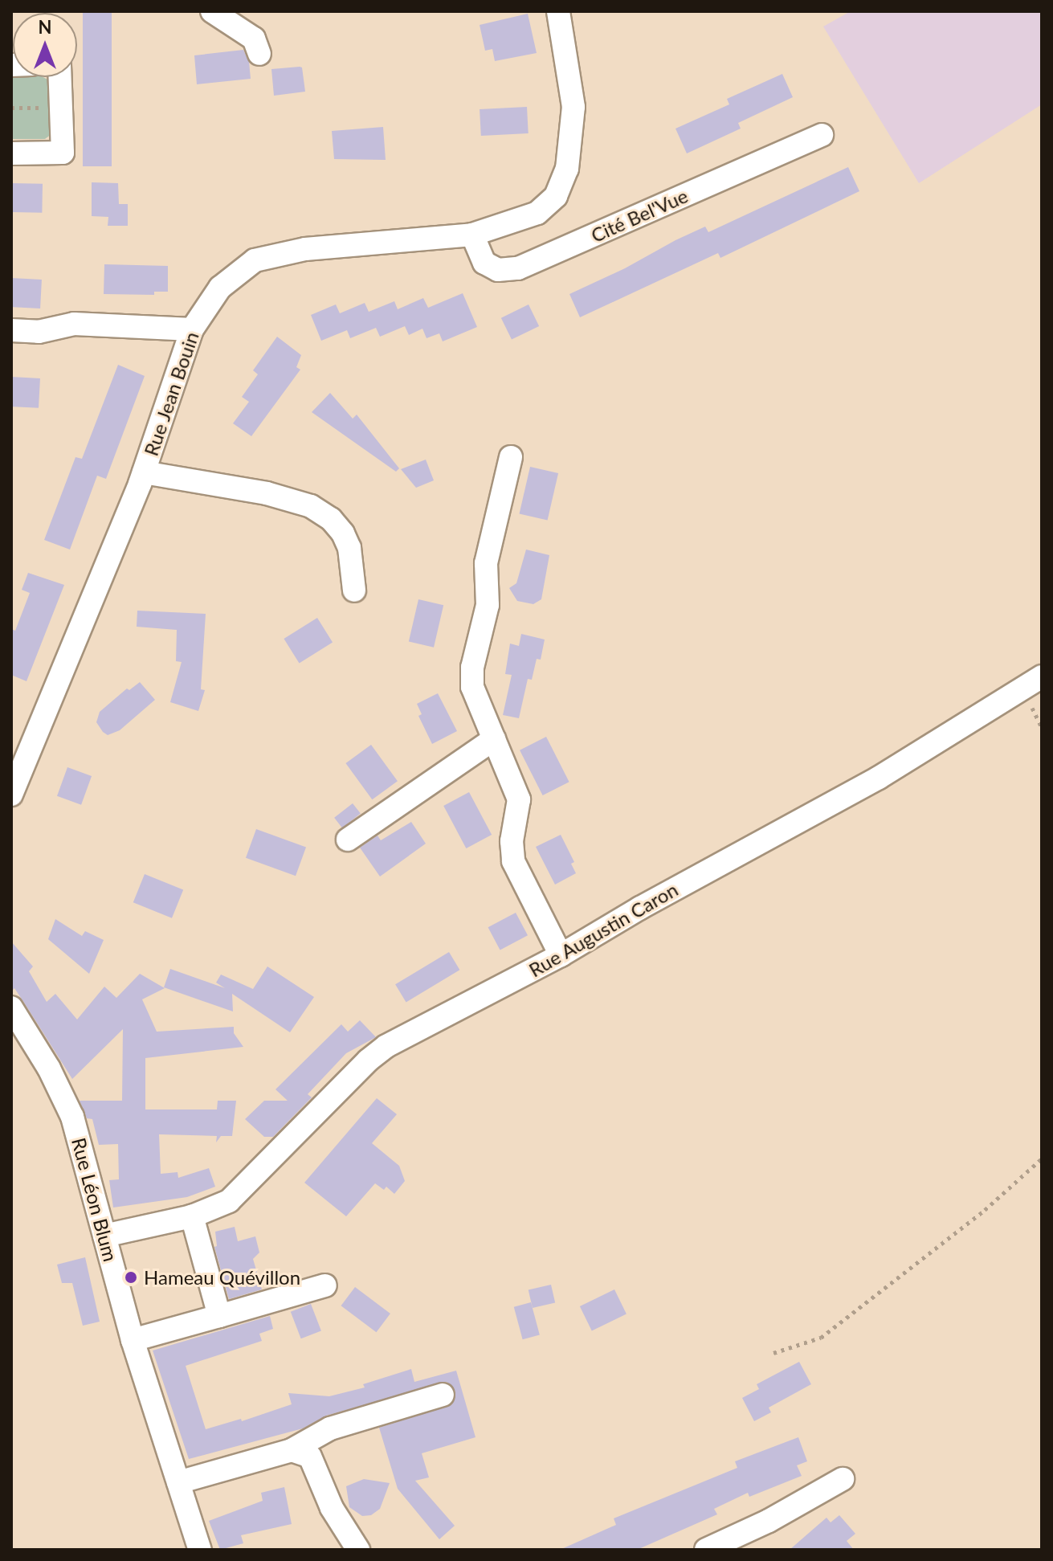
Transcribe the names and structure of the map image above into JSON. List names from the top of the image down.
{
  "streets": {
    "street": [
      "Cité Bel'Vue",
      "Rue Jean Bouin",
      "Rue Augustin Caron",
      "Rue Léon Blum"
    ]
  },
  "crossings": [
    ["Cité Bel'Vue", "Rue Jean Bouin"],
    ["Rue Augustin Caron", "Rue Léon Blum"]
  ],
  "places": ["Hameau Quévillon"],
  "north": "top"
}
